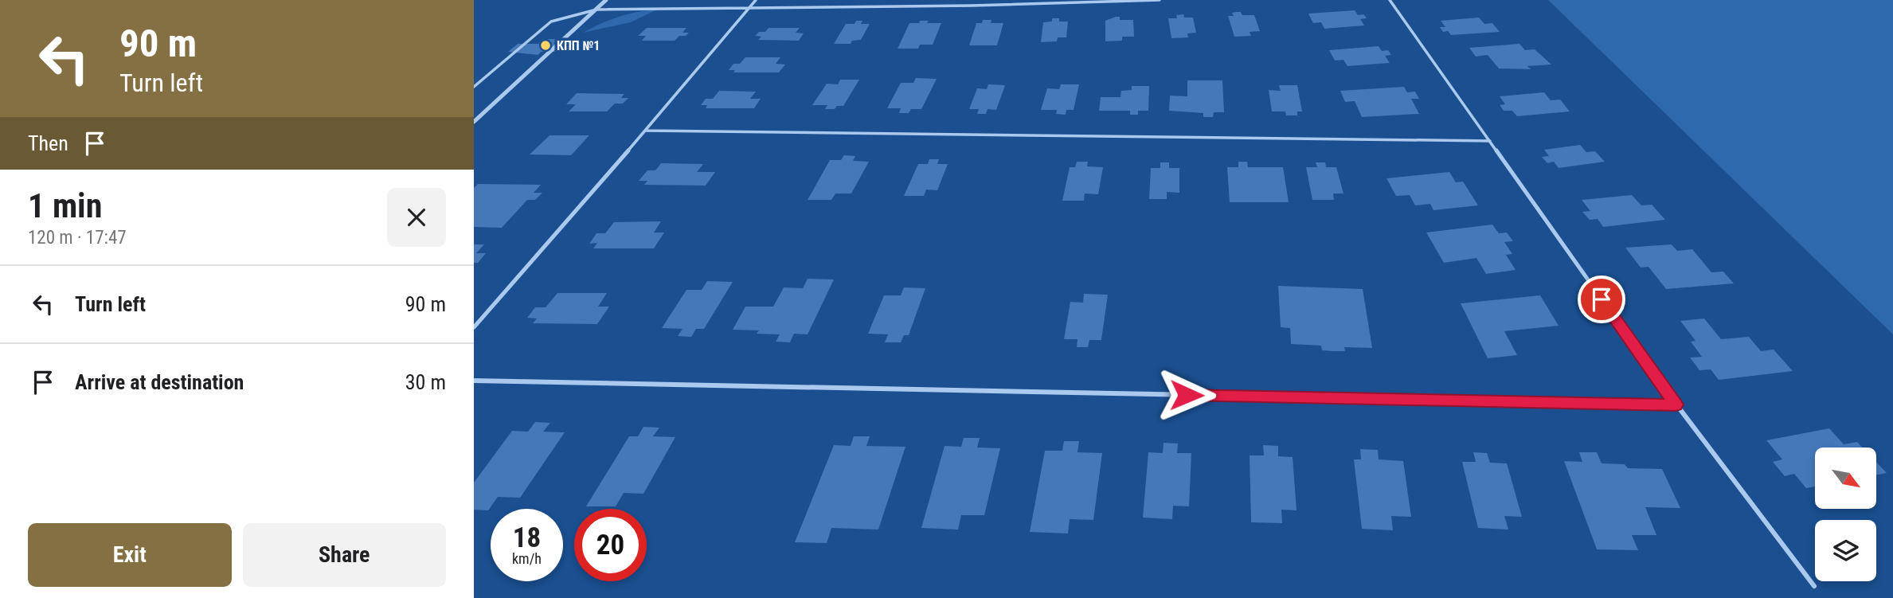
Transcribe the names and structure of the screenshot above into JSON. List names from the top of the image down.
{
  "places": ["КПП №1"],
  "north": "bottom right",
  "page": {
    "turn": ["90 m", "Turn left"],
    "then": "Then",
    "heading": ["1 min", "120 m · 17:47"],
    "list": [
      {
        "name": "Turn left",
        "value": "90 m"
      },
      {
        "name": "Arrive at destination",
        "value": "30 m"
      }
    ],
    "speed": "18 km/h",
    "limit": "20",
    "buttons": ["Exit", "Share"]
  }
}
